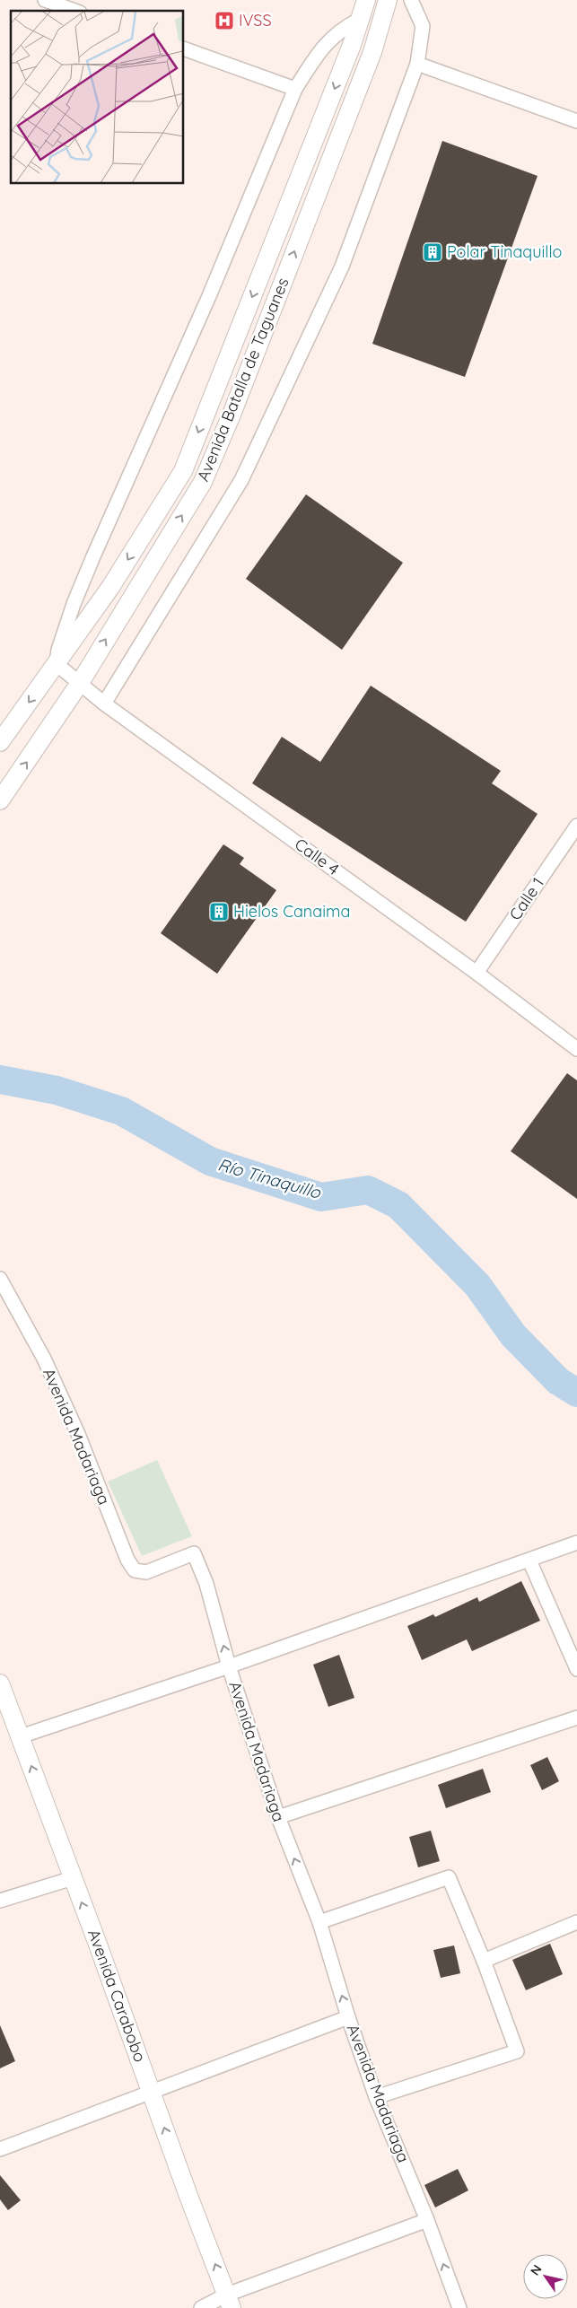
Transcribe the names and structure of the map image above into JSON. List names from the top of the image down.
{
  "streets": {
    "street": [
      "Avenida Batalla de Taguanes",
      "Calle 4",
      "Calle 1",
      "Avenida Madariaga",
      "Avenida Carabobo"
    ]
  },
  "crossings": [
    ["Avenida Batalla de Taguanes", "Calle 4"],
    ["Calle 4", "Calle 1"]
  ],
  "one_way": ["Avenida Madariaga", "Avenida Carabobo"],
  "water": ["Río Tinaquillo"],
  "places": {
    "hospital": ["IVSS"],
    "building": ["Polar Tinaquillo", "Hielos Canaima"]
  },
  "north": "top left"
}
